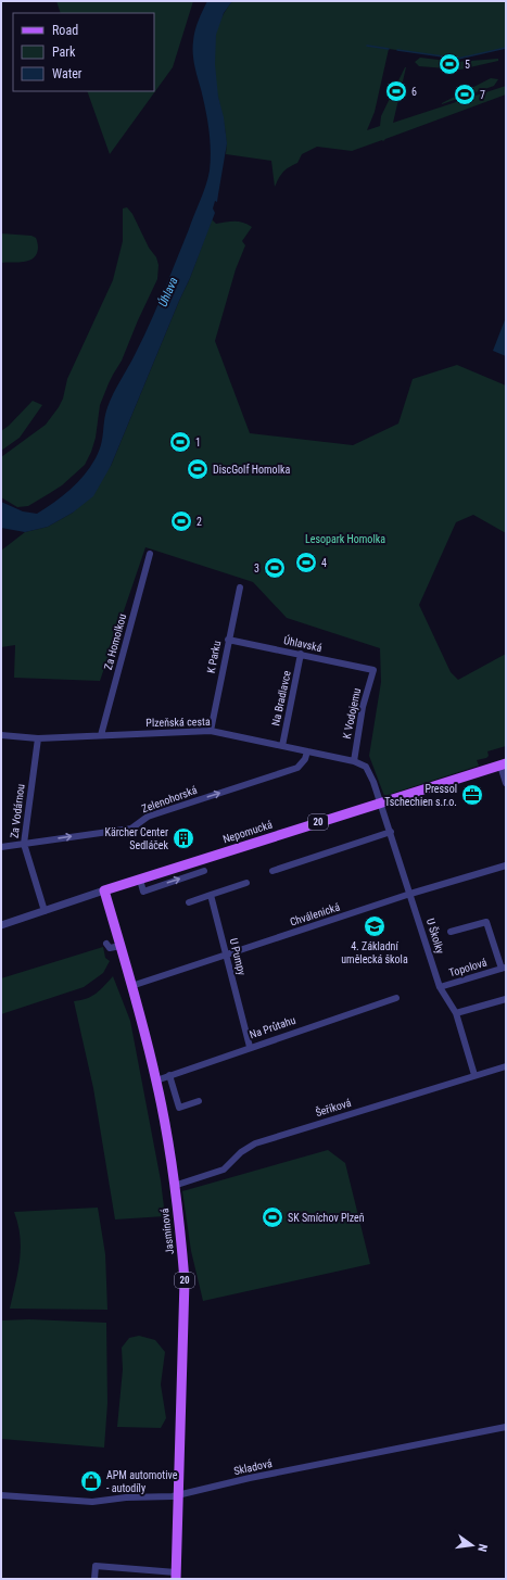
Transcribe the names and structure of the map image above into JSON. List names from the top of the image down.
{
  "streets": {
    "main road": ["20", "Nepomucká", "Jasmínová"],
    "street": [
      "Za Homolkou",
      "Úhlavská",
      "K Parku",
      "Na Bradlavce",
      "K Vodojemu",
      "Plzeňská cesta",
      "Zelenohorská",
      "Za Vodárnou",
      "Chválenická",
      "U Školky",
      "U Pumpy",
      "Topolová",
      "Na Průtahu",
      "Šeříková",
      "Skladová"
    ]
  },
  "crossings": [
    ["Za Homolkou", "Plzeňská cesta"],
    ["Úhlavská", "K Parku"],
    ["Úhlavská", "Na Bradlavce"],
    ["Úhlavská", "K Vodojemu"],
    ["K Parku", "Plzeňská cesta"],
    ["Na Bradlavce", "Plzeňská cesta"],
    ["K Vodojemu", "Plzeňská cesta"],
    ["Plzeňská cesta", "Zelenohorská"],
    ["Plzeňská cesta", "Za Vodárnou"],
    ["Plzeňská cesta", "Nepomucká"],
    ["Plzeňská cesta", "U Školky"],
    ["Zelenohorská", "Za Vodárnou"],
    ["Za Vodárnou", "Nepomucká"],
    ["Nepomucká", "U Školky"],
    ["Nepomucká", "Jasmínová"],
    ["Chválenická", "U Školky"],
    ["Chválenická", "U Pumpy"],
    ["Chválenická", "Jasmínová"],
    ["U Školky", "Topolová"],
    ["U Školky", "Šeříková"],
    ["U Pumpy", "Na Průtahu"],
    ["Na Průtahu", "Jasmínová"],
    ["Šeříková", "Jasmínová"],
    ["Jasmínová", "Skladová"]
  ],
  "one_way": ["Zelenohorská"],
  "water": ["Úhlava"],
  "parks": ["Lesopark Homolka"],
  "places": {
    "sports": [
      "5",
      "6",
      "7",
      "1",
      "DiscGolf Homolka",
      "2",
      "4",
      "3",
      "SK Smíchov Plzeň"
    ],
    "office": ["Pressol Tschechien s.r.o."],
    "building": ["Kärcher Center Sedláček"],
    "school or university": ["4. Základní umělecká škola"],
    "shop": ["APM automotive - autodíly"]
  },
  "legend": ["Road", "Park", "Water"],
  "north": "right"
}
